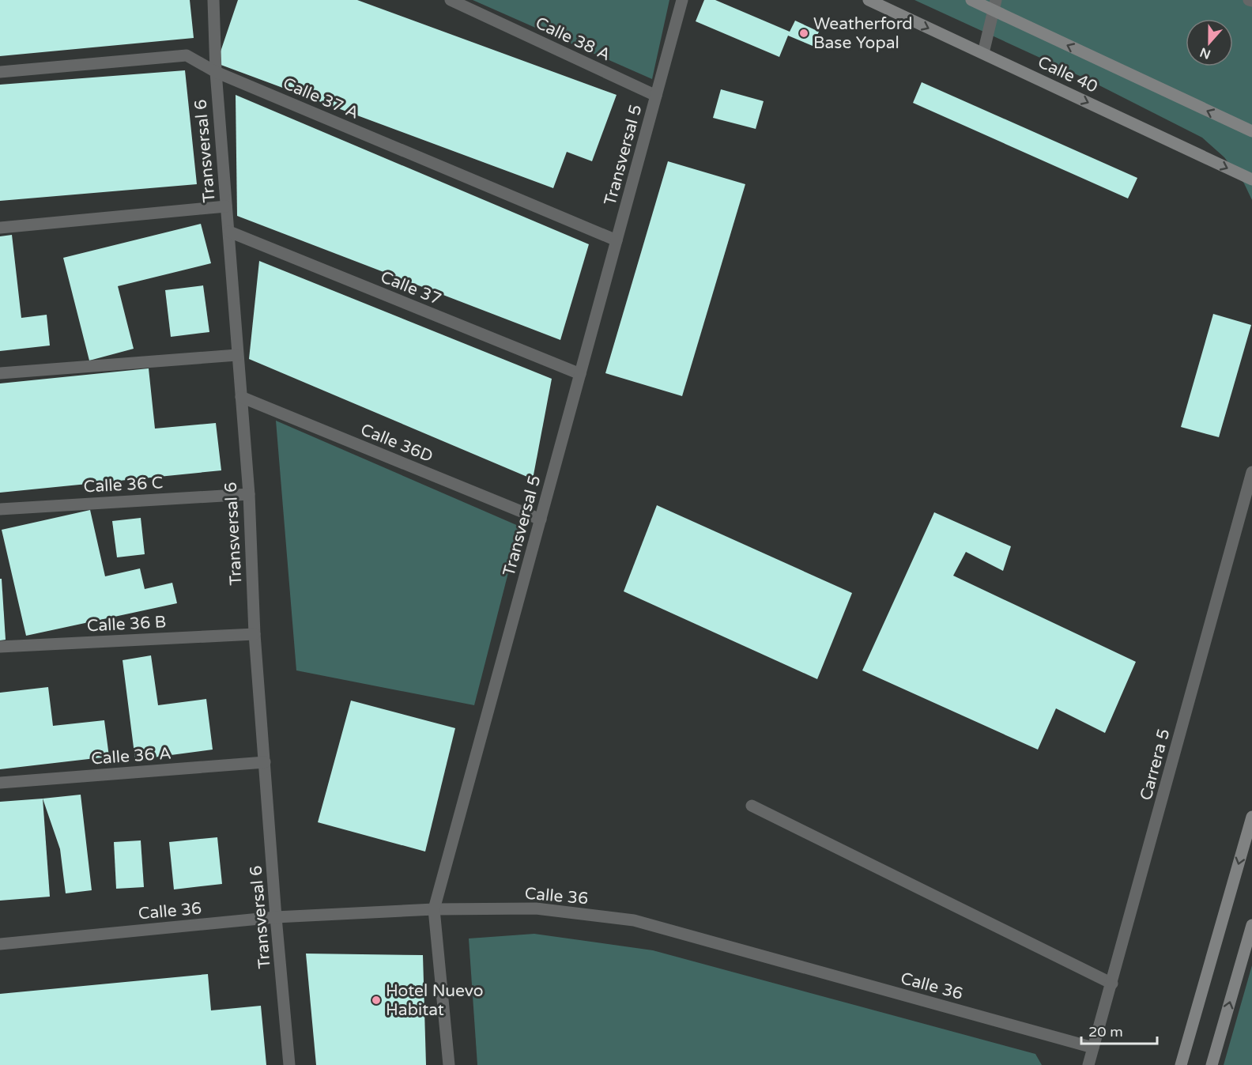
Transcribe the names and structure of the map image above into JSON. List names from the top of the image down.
{
  "streets": {
    "main road": ["Calle 40"],
    "street": [
      "Calle 38 A",
      "Calle 37 A",
      "Transversal 6",
      "Transversal 5",
      "Calle 37",
      "Calle 36D",
      "Calle 36 C",
      "Calle 36 B",
      "Calle 36 A",
      "Carrera 5",
      "Calle 36"
    ]
  },
  "crossings": [
    ["Calle 38 A", "Transversal 5"],
    ["Calle 37 A", "Transversal 6"],
    ["Calle 37 A", "Transversal 5"],
    ["Transversal 6", "Calle 37"],
    ["Transversal 6", "Calle 36D"],
    ["Transversal 6", "Calle 36 C"],
    ["Transversal 6", "Calle 36 B"],
    ["Transversal 6", "Calle 36 A"],
    ["Transversal 6", "Calle 36"],
    ["Transversal 5", "Calle 37"],
    ["Transversal 5", "Calle 36D"],
    ["Transversal 5", "Calle 36"],
    ["Carrera 5", "Calle 36"]
  ],
  "places": ["Weatherford Base Yopal", "Hotel Nuevo Habitat"],
  "scale_bar": "20 m",
  "north": "bottom"
}
